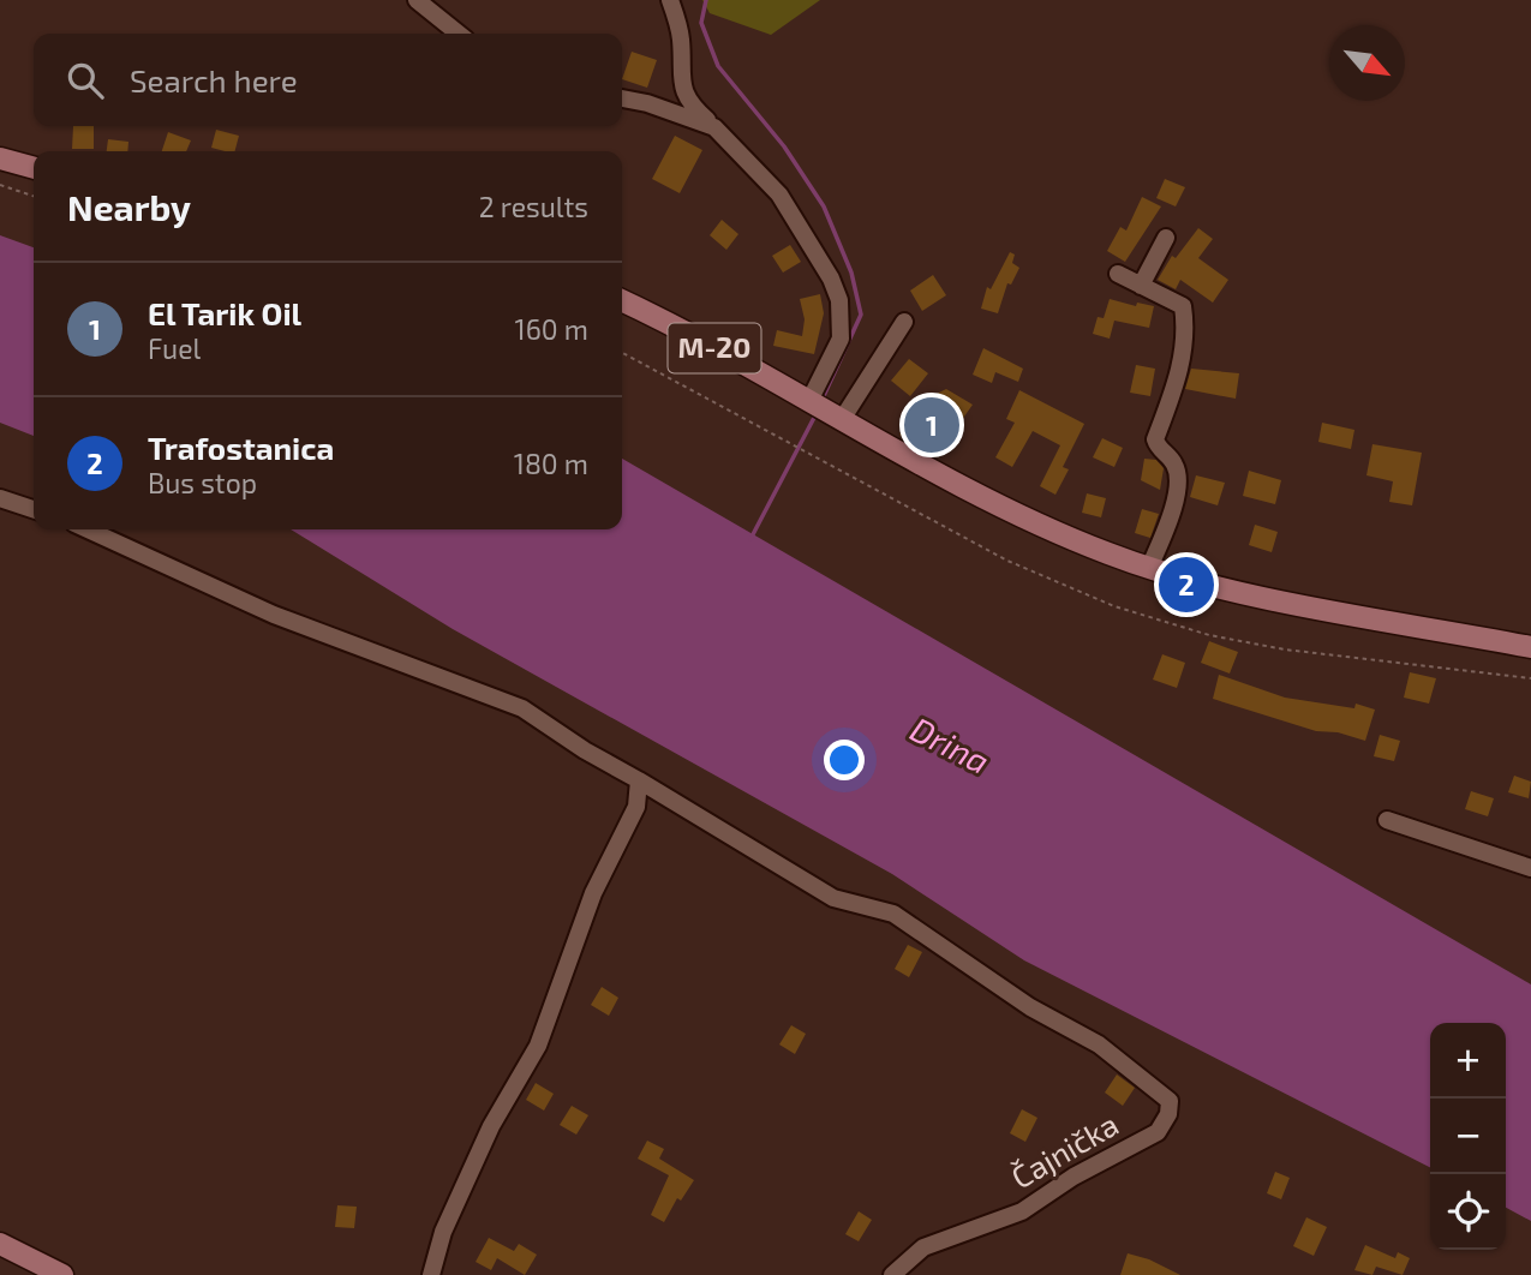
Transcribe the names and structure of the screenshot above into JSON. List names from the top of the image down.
{
  "streets": {
    "main road": ["M-20"],
    "street": ["Čajnička"]
  },
  "water": ["Drina"],
  "north": "bottom right",
  "page": {
    "search": "Search here",
    "heading": ["Nearby", "2 results"],
    "list": [
      {
        "mark": "1",
        "name": "El Tarik Oil",
        "note": "Fuel",
        "value": "160 m"
      },
      {
        "mark": "2",
        "name": "Trafostanica",
        "note": "Bus stop",
        "value": "180 m"
      }
    ],
    "pins": ["1", "2"],
    "map_buttons": ["+", "−"]
  }
}
